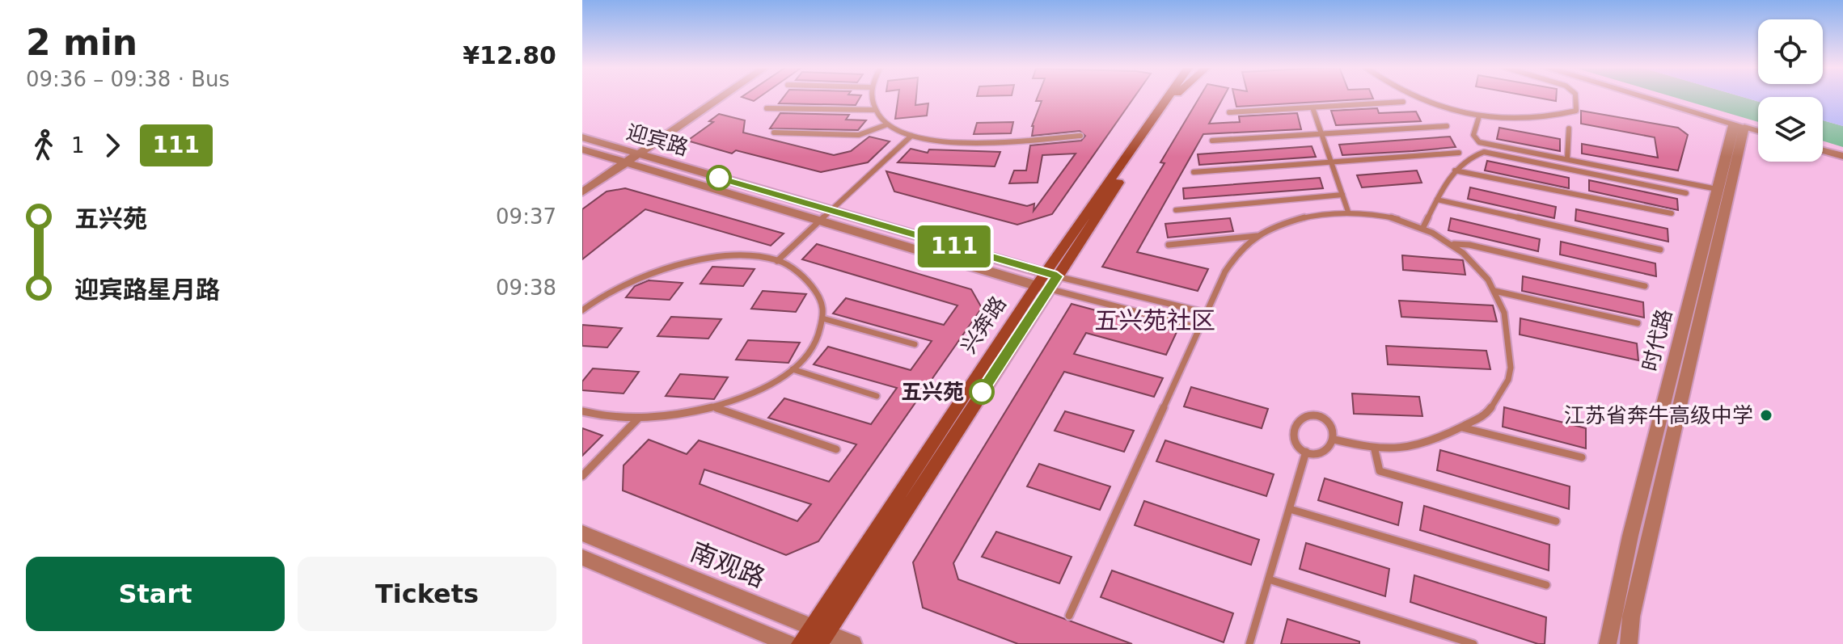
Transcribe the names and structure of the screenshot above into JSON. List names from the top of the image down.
{
  "streets": {
    "main road": ["兴奔路"],
    "street": ["迎宾路", "时代路", "南观路"]
  },
  "crossings": [
    ["迎宾路", "兴奔路"],
    ["兴奔路", "南观路"]
  ],
  "districts": ["五兴苑社区"],
  "places": ["五兴苑", "江苏省奔牛高级中学"],
  "lines": ["bus line 111"],
  "page": {
    "heading": ["2 min", "09:36 – 09:38 · Bus", "¥12.80"],
    "on_map": "111",
    "legs": ["1", "111"],
    "list": [
      {
        "name": "五兴苑",
        "value": "09:37"
      },
      {
        "name": "迎宾路星月路",
        "value": "09:38"
      }
    ],
    "buttons": ["Start", "Tickets"]
  }
}
